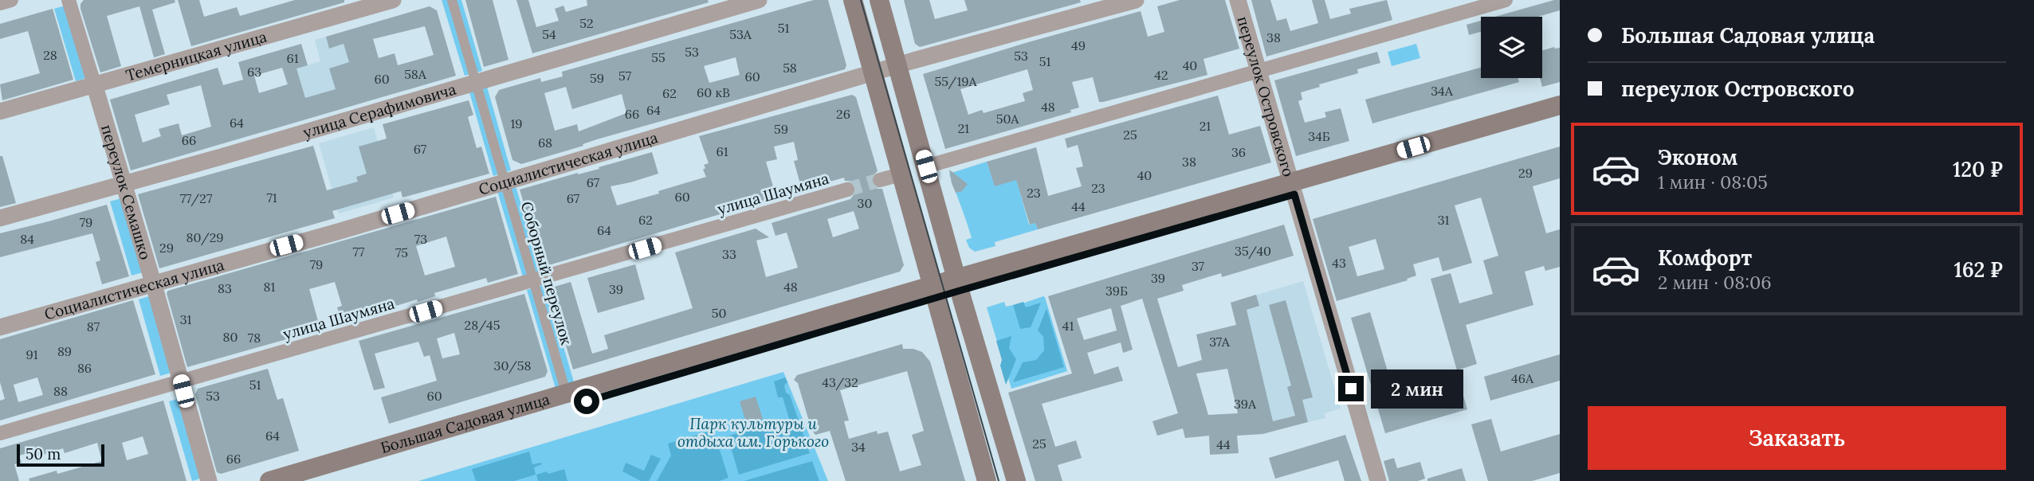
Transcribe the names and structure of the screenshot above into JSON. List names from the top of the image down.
{
  "streets": {
    "main road": ["Большая Садовая улица"],
    "street": [
      "Темерницкая улица",
      "переулок Островского",
      "улица Серафимовича",
      "Социалистическая улица",
      "переулок Семашко",
      "улица Шаумяна",
      "Соборный переулок"
    ]
  },
  "crossings": [
    ["Темерницкая улица", "переулок Семашко"],
    ["переулок Островского", "Большая Садовая улица"],
    ["улица Серафимовича", "переулок Семашко"],
    ["улица Серафимовича", "Соборный переулок"],
    ["Социалистическая улица", "переулок Семашко"],
    ["Социалистическая улица", "Соборный переулок"],
    ["переулок Семашко", "улица Шаумяна"],
    ["улица Шаумяна", "Соборный переулок"],
    ["Соборный переулок", "Большая Садовая улица"]
  ],
  "parks": ["Парк культуры и отдыха им. Горького"],
  "house_numbers": [
    "52",
    "51",
    "54",
    "53А",
    "38",
    "49",
    "53",
    "28",
    "53",
    "55",
    "61",
    "51",
    "40",
    "58",
    "63",
    "58А",
    "42",
    "57",
    "60",
    "59",
    "60",
    "55/19А",
    "34А",
    "60 кВ",
    "62",
    "48",
    "64",
    "66",
    "26",
    "50А",
    "64",
    "19",
    "21",
    "21",
    "59",
    "25",
    "34Б",
    "66",
    "68",
    "67",
    "61",
    "36",
    "38",
    "29",
    "40",
    "67",
    "23",
    "23",
    "60",
    "71",
    "77/27",
    "67",
    "30",
    "44",
    "62",
    "31",
    "79",
    "64",
    "80/29",
    "84",
    "73",
    "29",
    "35/40",
    "77",
    "75",
    "33",
    "43",
    "79",
    "37",
    "39",
    "81",
    "48",
    "83",
    "39",
    "39Б",
    "50",
    "31",
    "28/45",
    "41",
    "87",
    "80",
    "78",
    "37А",
    "89",
    "91",
    "30/58",
    "86",
    "46А",
    "43/32",
    "51",
    "88",
    "53",
    "60",
    "39А",
    "64",
    "25",
    "44",
    "34",
    "66"
  ],
  "scale_bar": "50 m",
  "page": {
    "banner": ["Большая Садовая улица", "переулок Островского"],
    "list": [
      {
        "name": "Эконом",
        "note": "1 мин · 08:05",
        "value": "120 ₽"
      },
      {
        "name": "Комфорт",
        "note": "2 мин · 08:06",
        "value": "162 ₽"
      }
    ],
    "bubble": "2 мин",
    "buttons": "Заказать",
    "scale": "50 m"
  }
}
